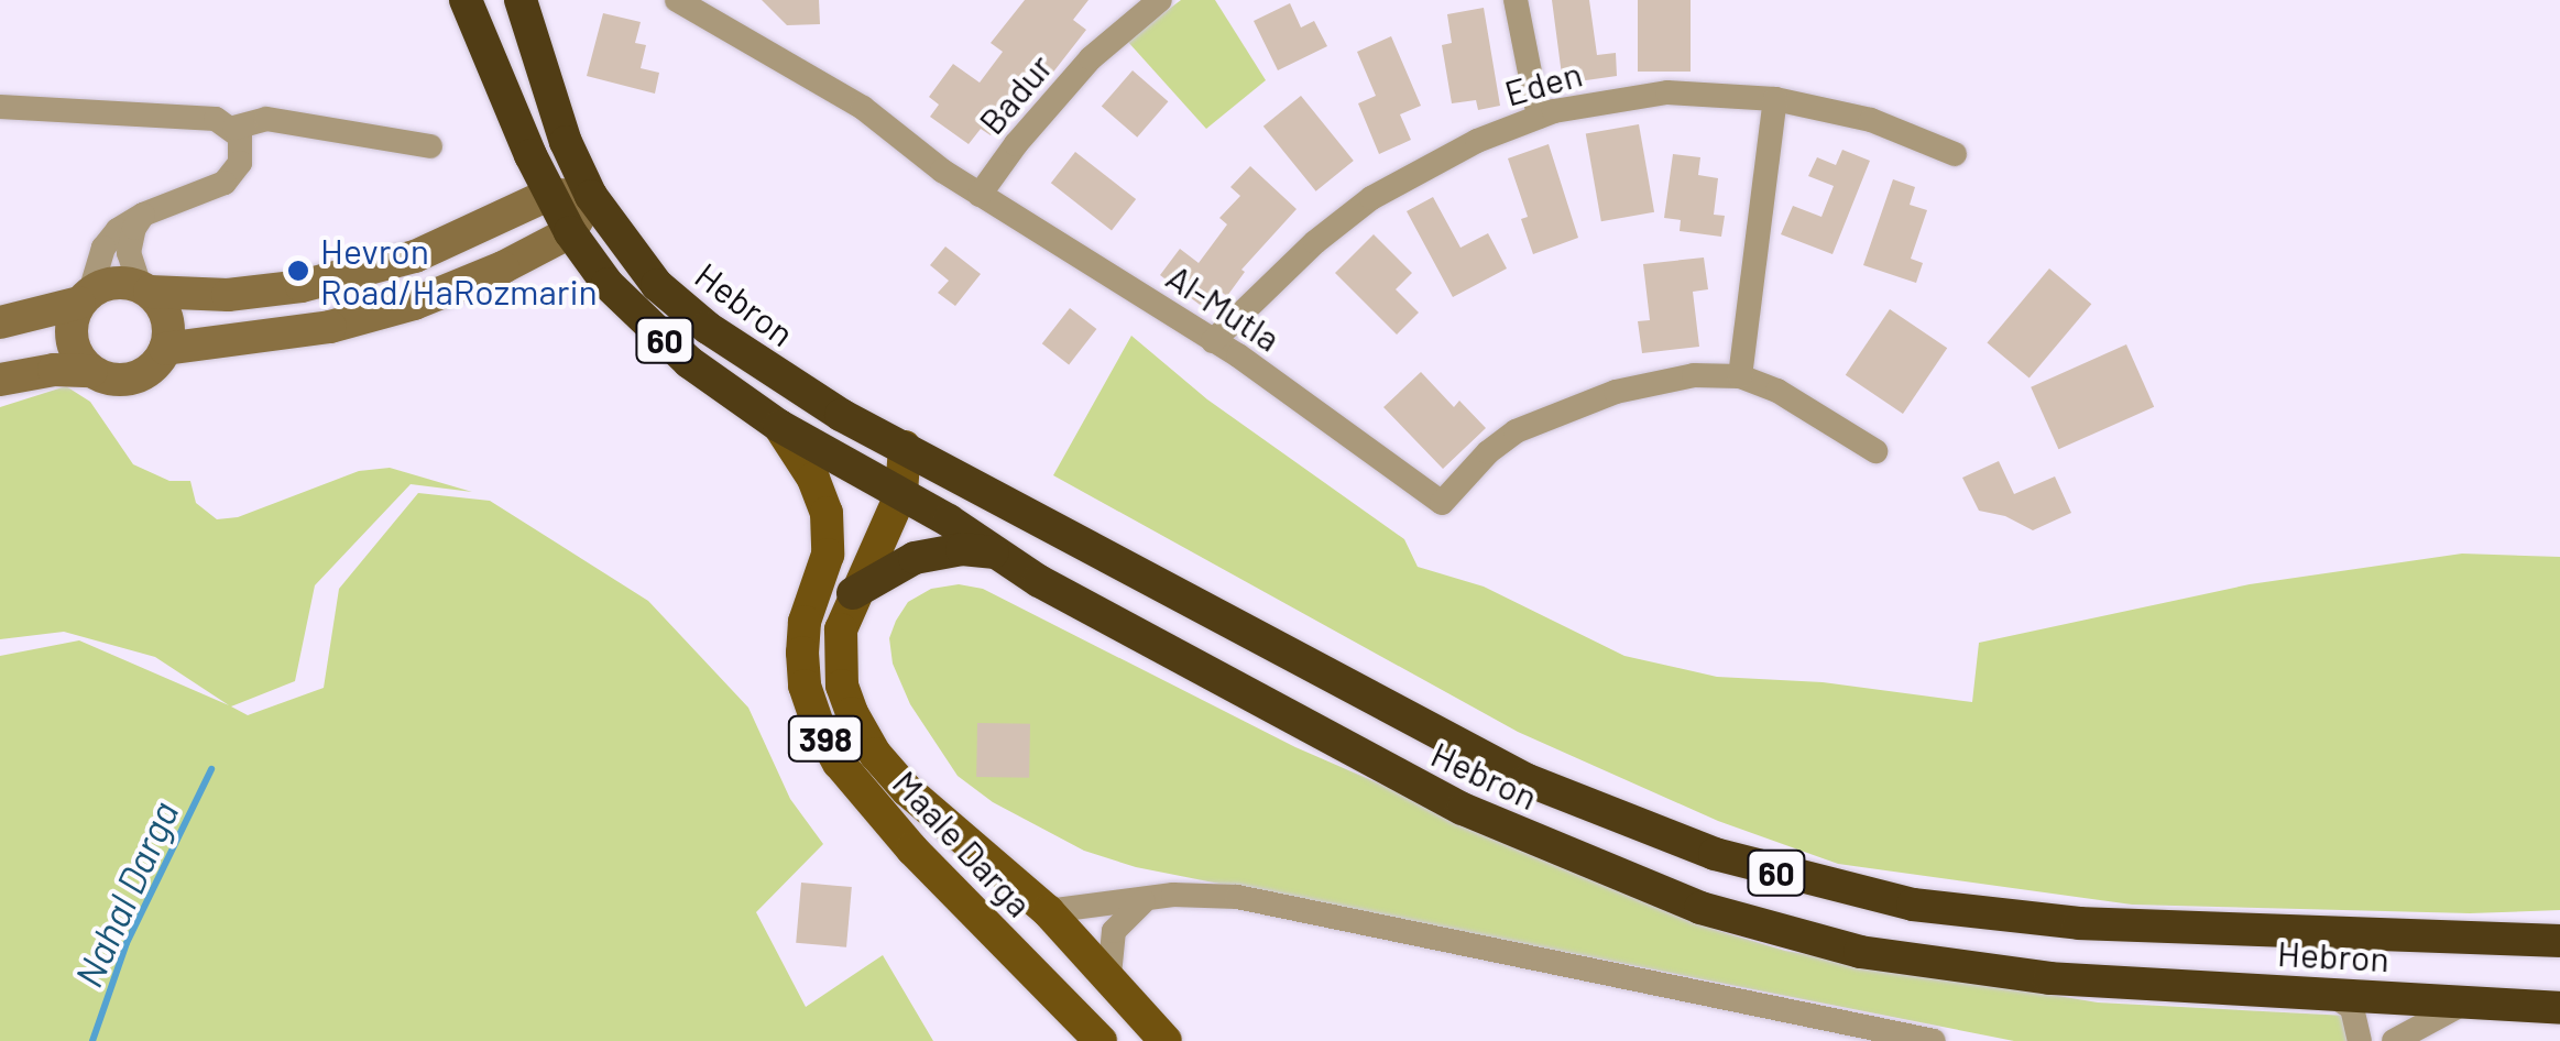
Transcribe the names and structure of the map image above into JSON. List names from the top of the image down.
{
  "streets": {
    "highway": ["Hebron", "60"],
    "main road": ["398", "Maale Darga"],
    "street": ["Eden", "Badur", "Al-Mutla"]
  },
  "crossings": [
    ["Eden", "Al-Mutla"],
    ["Badur", "Al-Mutla"],
    ["Hebron", "60"],
    ["Hebron", "Maale Darga"]
  ],
  "water": ["Nahal Darga"],
  "places": ["Hevron Road/HaRozmarin"]
}
